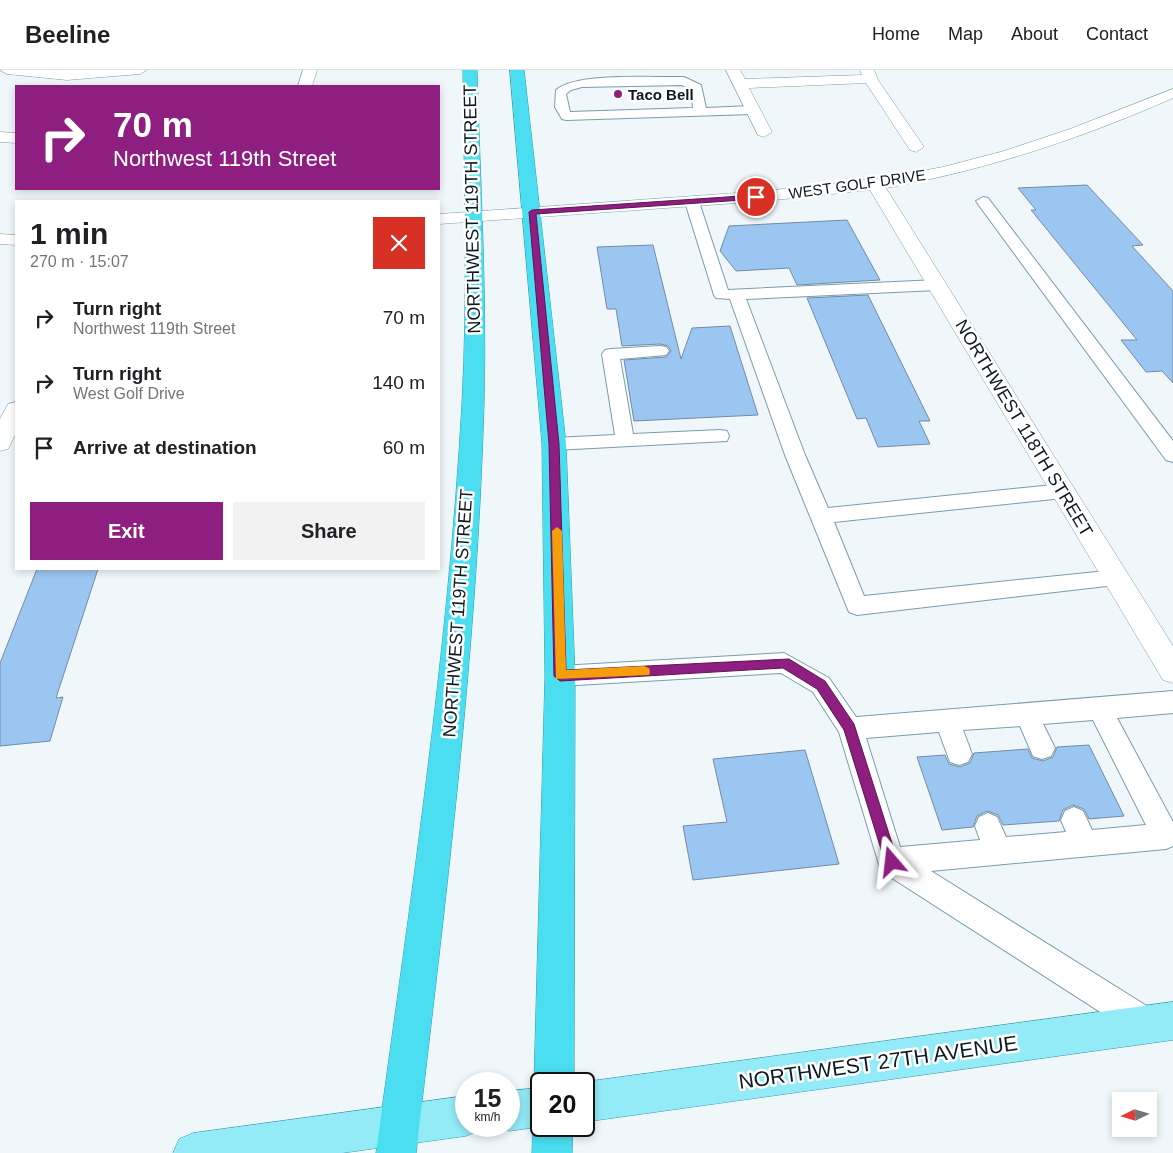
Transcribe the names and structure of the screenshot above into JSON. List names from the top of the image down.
{
  "streets": {
    "highway": ["NORTHWEST 119TH STREET"],
    "main road": ["NORTHWEST 27TH AVENUE"],
    "street": ["WEST GOLF DRIVE", "NORTHWEST 118TH STREET"]
  },
  "crossings": [
    ["WEST GOLF DRIVE", "NORTHWEST 119TH STREET"],
    ["WEST GOLF DRIVE", "NORTHWEST 118TH STREET"]
  ],
  "places": ["Taco Bell"],
  "north": "left",
  "page": {
    "header": "Beeline",
    "nav": [
      "Home",
      "Map",
      "About",
      "Contact"
    ],
    "turn": ["70 m", "Northwest 119th Street"],
    "heading": ["1 min", "270 m · 15:07"],
    "list": [
      {
        "name": "Turn right",
        "note": "Northwest 119th Street",
        "value": "70 m"
      },
      {
        "name": "Turn right",
        "note": "West Golf Drive",
        "value": "140 m"
      },
      {
        "name": "Arrive at destination",
        "value": "60 m"
      }
    ],
    "buttons": ["Exit", "Share"],
    "speed": "15 km/h",
    "limit": "20"
  }
}
